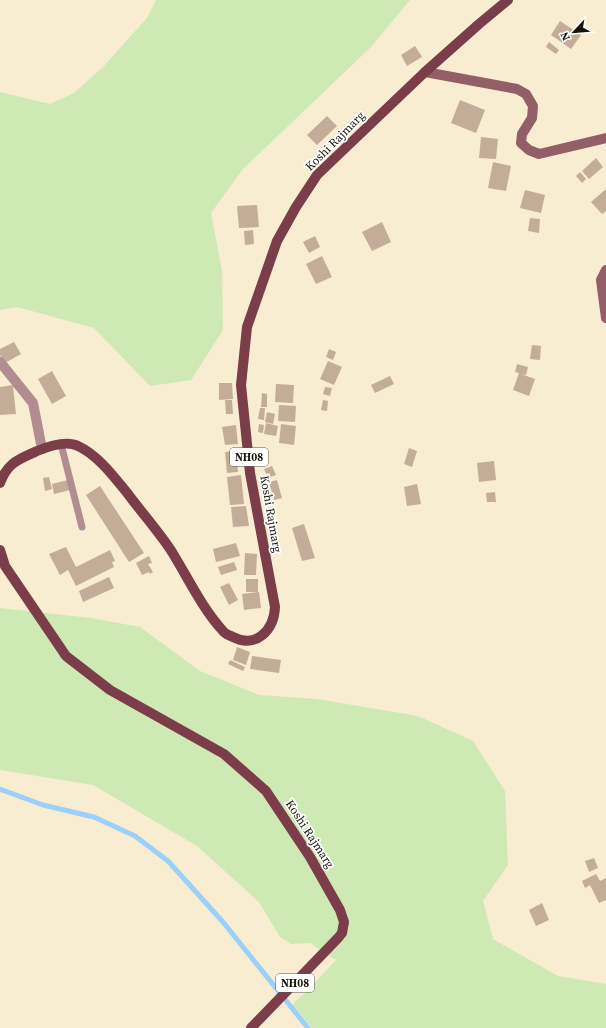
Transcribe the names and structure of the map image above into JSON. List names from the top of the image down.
{
  "streets": {
    "main road": ["Koshi Rajmarg", "NH08"]
  },
  "north": "bottom left"
}
